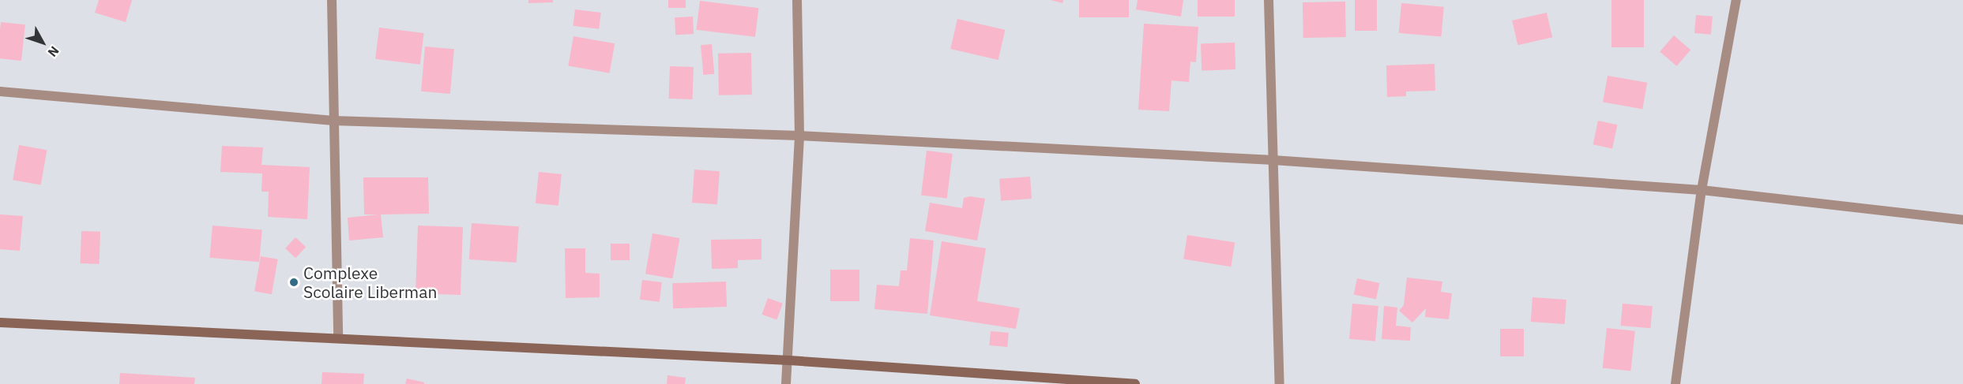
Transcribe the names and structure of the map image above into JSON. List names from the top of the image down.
{
  "places": ["Complexe Scolaire Liberman"],
  "north": "bottom right"
}
